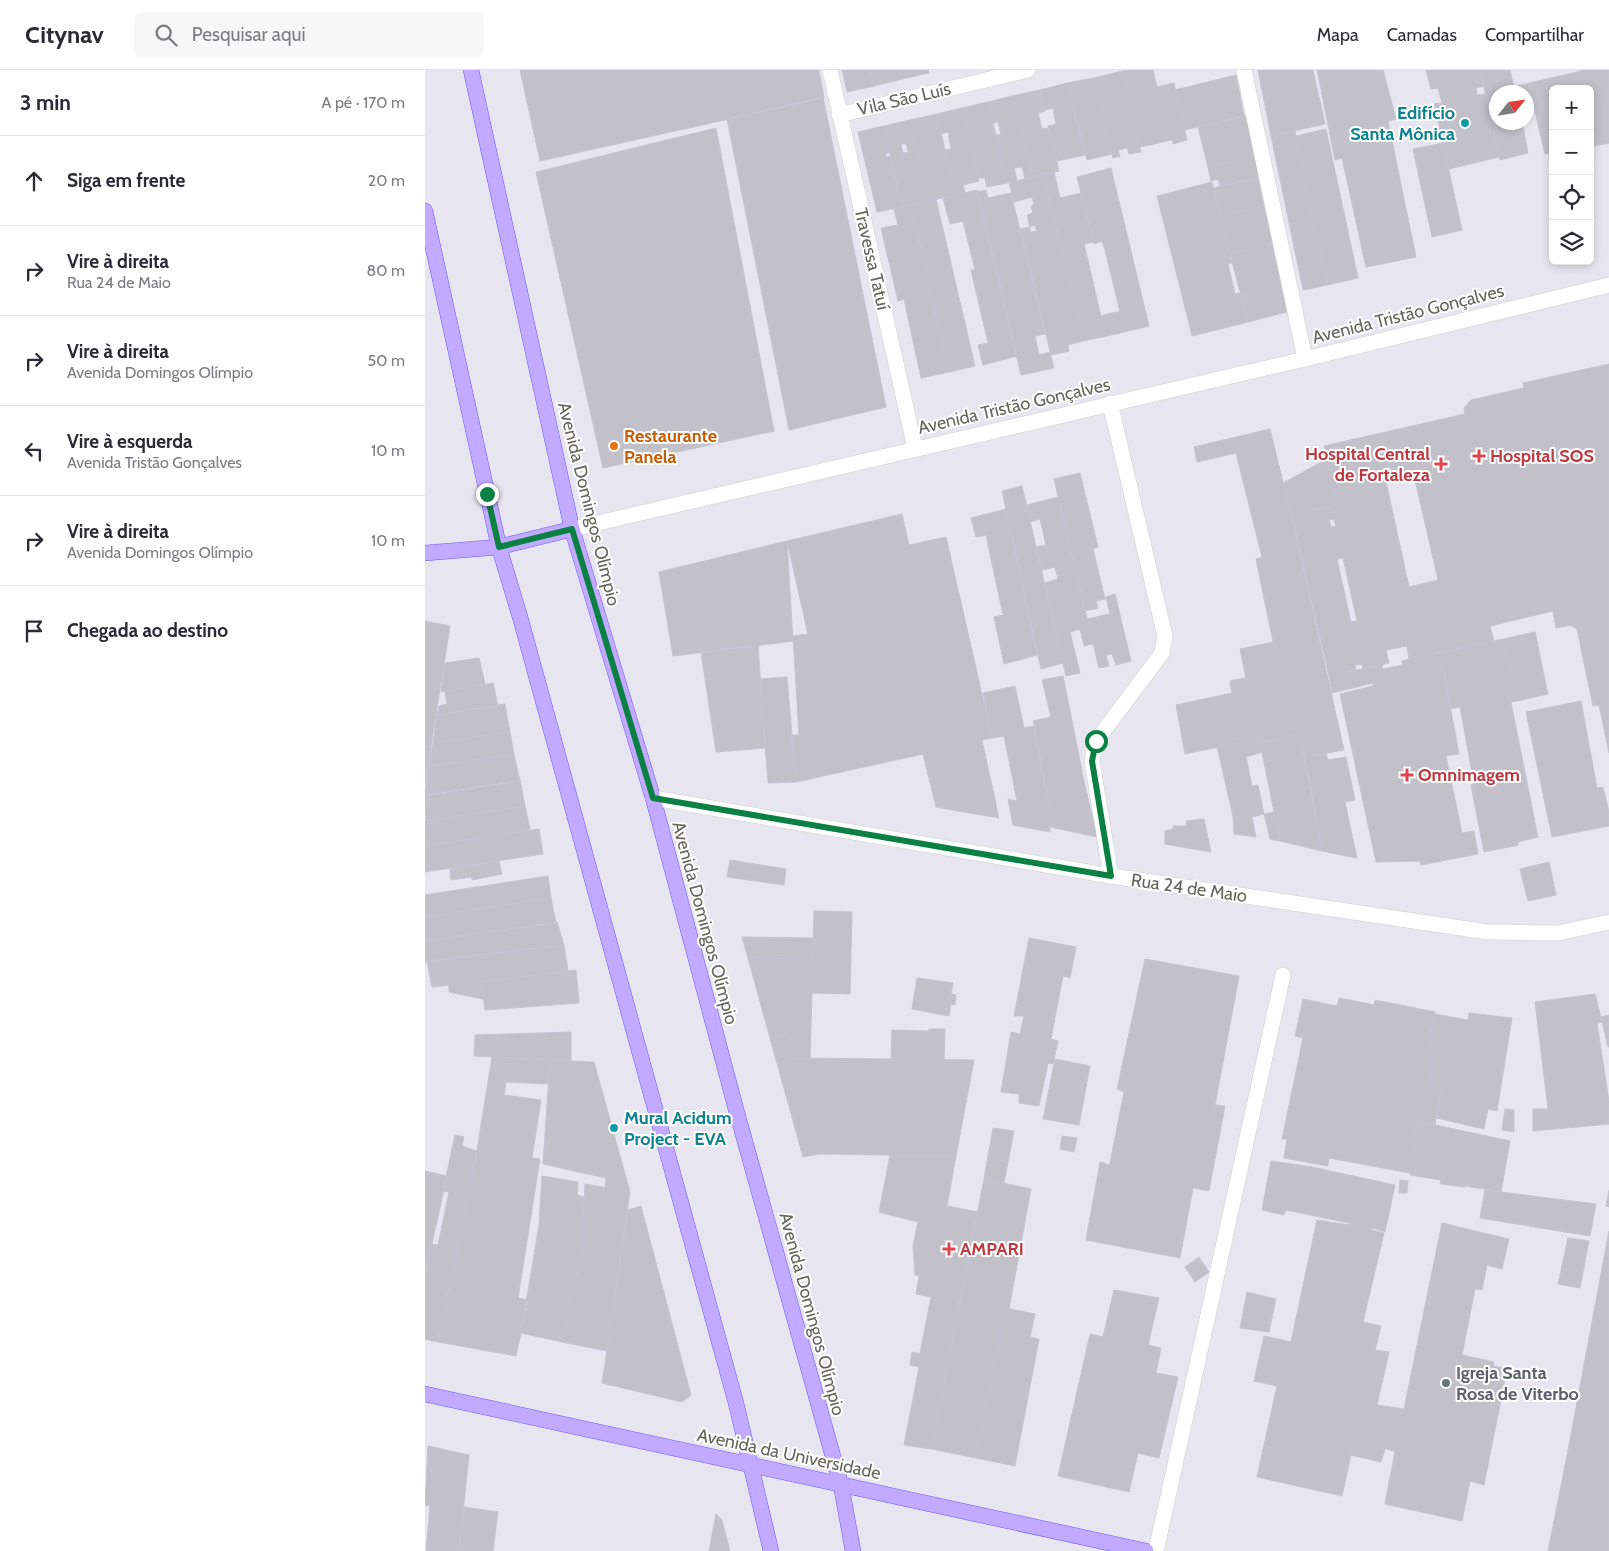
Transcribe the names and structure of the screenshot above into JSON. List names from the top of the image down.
{
  "streets": {
    "main road": ["Avenida Tristão Gonçalves", "Avenida Domingos Olímpio", "Avenida da Universidade"],
    "street": ["Vila São Luís", "Travessa Tatuí", "Rua 24 de Maio"]
  },
  "crossings": [
    ["Vila São Luís", "Travessa Tatuí"],
    ["Travessa Tatuí", "Avenida Tristão Gonçalves"],
    ["Avenida Tristão Gonçalves", "Avenida Domingos Olímpio"],
    ["Avenida Domingos Olímpio", "Rua 24 de Maio"],
    ["Avenida Domingos Olímpio", "Avenida da Universidade"]
  ],
  "places": {
    "other": [
      "Edifício Santa Mônica",
      "Restaurante Panela",
      "Mural Acidum Project - EVA",
      "Igreja Santa Rosa de Viterbo"
    ],
    "health": [
      "Hospital SOS",
      "Hospital Central de Fortaleza",
      "Omnimagem",
      "AMPARI"
    ]
  },
  "north": "top right",
  "page": {
    "header": "Citynav",
    "search": "Pesquisar aqui",
    "nav": ["Mapa", "Camadas", "Compartilhar"],
    "heading": ["3 min", "A pé · 170 m"],
    "map_buttons": ["+", "−"],
    "list": [
      ["Siga em frente", "20 m"],
      ["Vire à direita", "Rua 24 de Maio", "80 m"],
      ["Vire à direita", "Avenida Domingos Olímpio", "50 m"],
      ["Vire à esquerda", "Avenida Tristão Gonçalves", "10 m"],
      ["Vire à direita", "Avenida Domingos Olímpio", "10 m"],
      "Chegada ao destino"
    ]
  }
}
